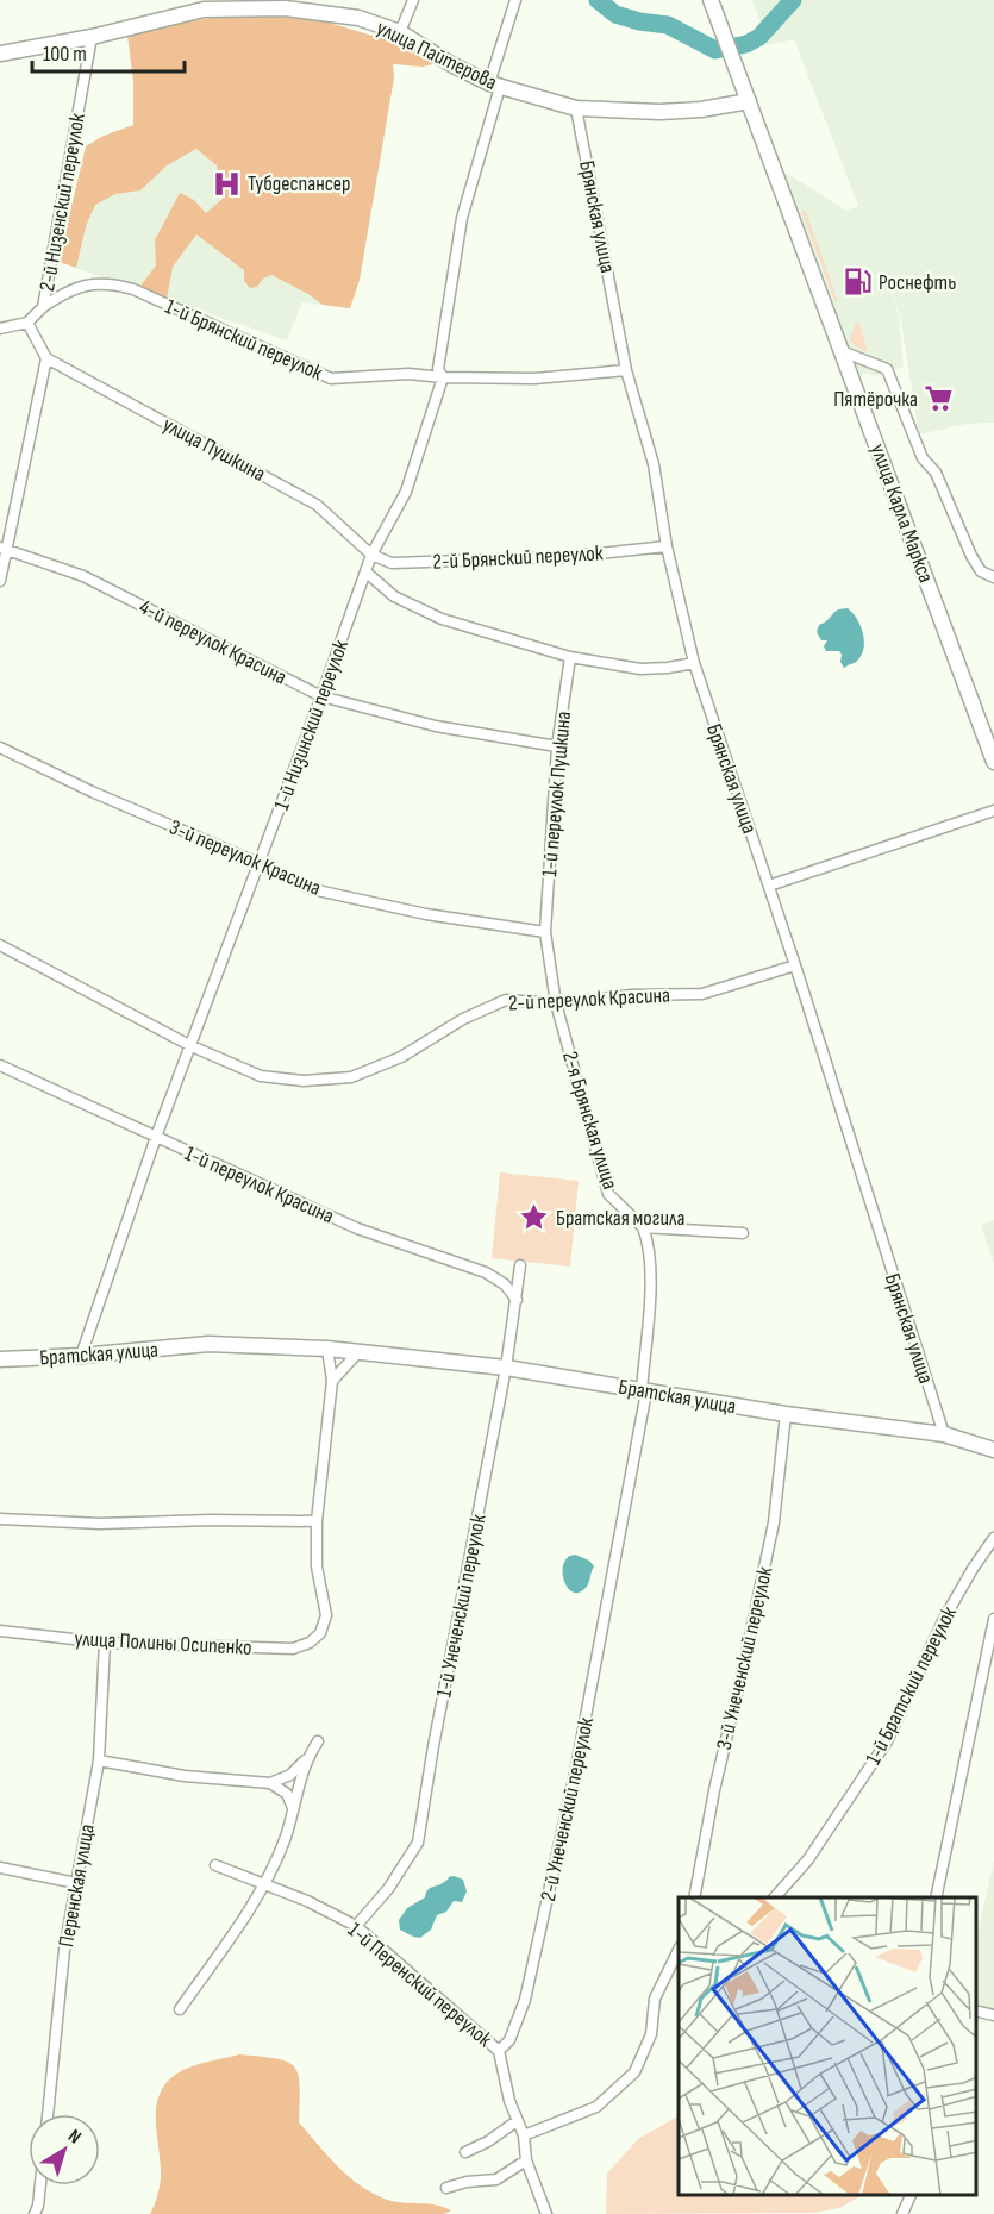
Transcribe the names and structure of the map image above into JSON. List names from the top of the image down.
{
  "streets": {
    "main road": ["улица Пайтерова", "улица Карла Маркса", "Братская улица"],
    "street": [
      "2-й Низенский переулок",
      "Брянская улица",
      "1-й Брянский переулок",
      "улица Пушкина",
      "2-й Брянский переулок",
      "4-й переулок Красина",
      "1-й Низинский переулок",
      "1-й переулок Пушкина",
      "3-й переулок Красина",
      "2-й переулок Красина",
      "2-я Брянская улица",
      "1-й переулок Красина",
      "1-й Унеченский переулок",
      "улица Полины Осипенко",
      "3-й Унеченский переулок",
      "1-й Братский переулок",
      "2-й Унеченский переулок",
      "Перенская улица",
      "1-й Перенский переулок"
    ]
  },
  "crossings": [
    ["улица Пайтерова", "2-й Низенский переулок"],
    ["улица Пайтерова", "Брянская улица"],
    ["улица Пайтерова", "улица Карла Маркса"],
    ["улица Пайтерова", "1-й Низинский переулок"],
    ["2-й Низенский переулок", "1-й Брянский переулок"],
    ["Брянская улица", "1-й Брянский переулок"],
    ["Брянская улица", "2-й Брянский переулок"],
    ["Брянская улица", "2-й переулок Красина"],
    ["Брянская улица", "Братская улица"],
    ["1-й Брянский переулок", "1-й Низинский переулок"],
    ["улица Пушкина", "2-й Брянский переулок"],
    ["улица Пушкина", "1-й Низинский переулок"],
    ["2-й Брянский переулок", "1-й Низинский переулок"],
    ["4-й переулок Красина", "1-й Низинский переулок"],
    ["4-й переулок Красина", "1-й переулок Пушкина"],
    ["1-й Низинский переулок", "3-й переулок Красина"],
    ["1-й Низинский переулок", "2-й переулок Красина"],
    ["1-й Низинский переулок", "1-й переулок Красина"],
    ["1-й Низинский переулок", "Братская улица"],
    ["1-й переулок Пушкина", "3-й переулок Красина"],
    ["1-й переулок Пушкина", "2-й переулок Красина"],
    ["1-й переулок Пушкина", "2-я Брянская улица"],
    ["2-й переулок Красина", "2-я Брянская улица"],
    ["1-й переулок Красина", "1-й Унеченский переулок"],
    ["Братская улица", "1-й Унеченский переулок"],
    ["Братская улица", "3-й Унеченский переулок"],
    ["Братская улица", "2-й Унеченский переулок"],
    ["1-й Унеченский переулок", "1-й Перенский переулок"],
    ["улица Полины Осипенко", "Перенская улица"],
    ["2-й Унеченский переулок", "1-й Перенский переулок"]
  ],
  "places": {
    "hospital": ["Тубдеспансер"],
    "fuel station": ["Роснефть"],
    "supermarket": ["Пятёрочка"],
    "place": ["Братская могила"]
  },
  "scale_bar": "100 m",
  "north": "top right"
}
